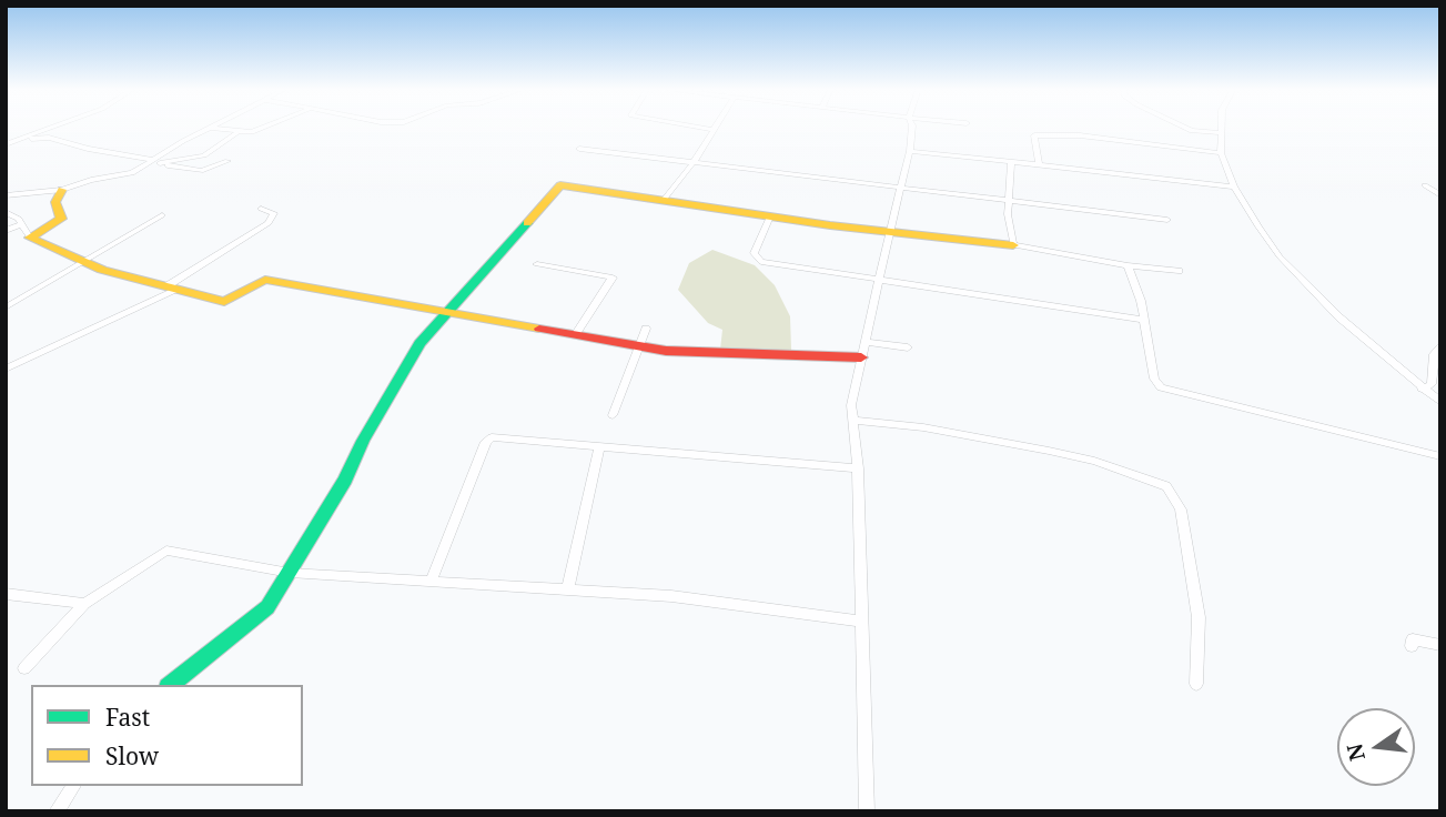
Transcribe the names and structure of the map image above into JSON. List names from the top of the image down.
{
  "legend": ["Fast", "Slow"],
  "north": "left"
}
